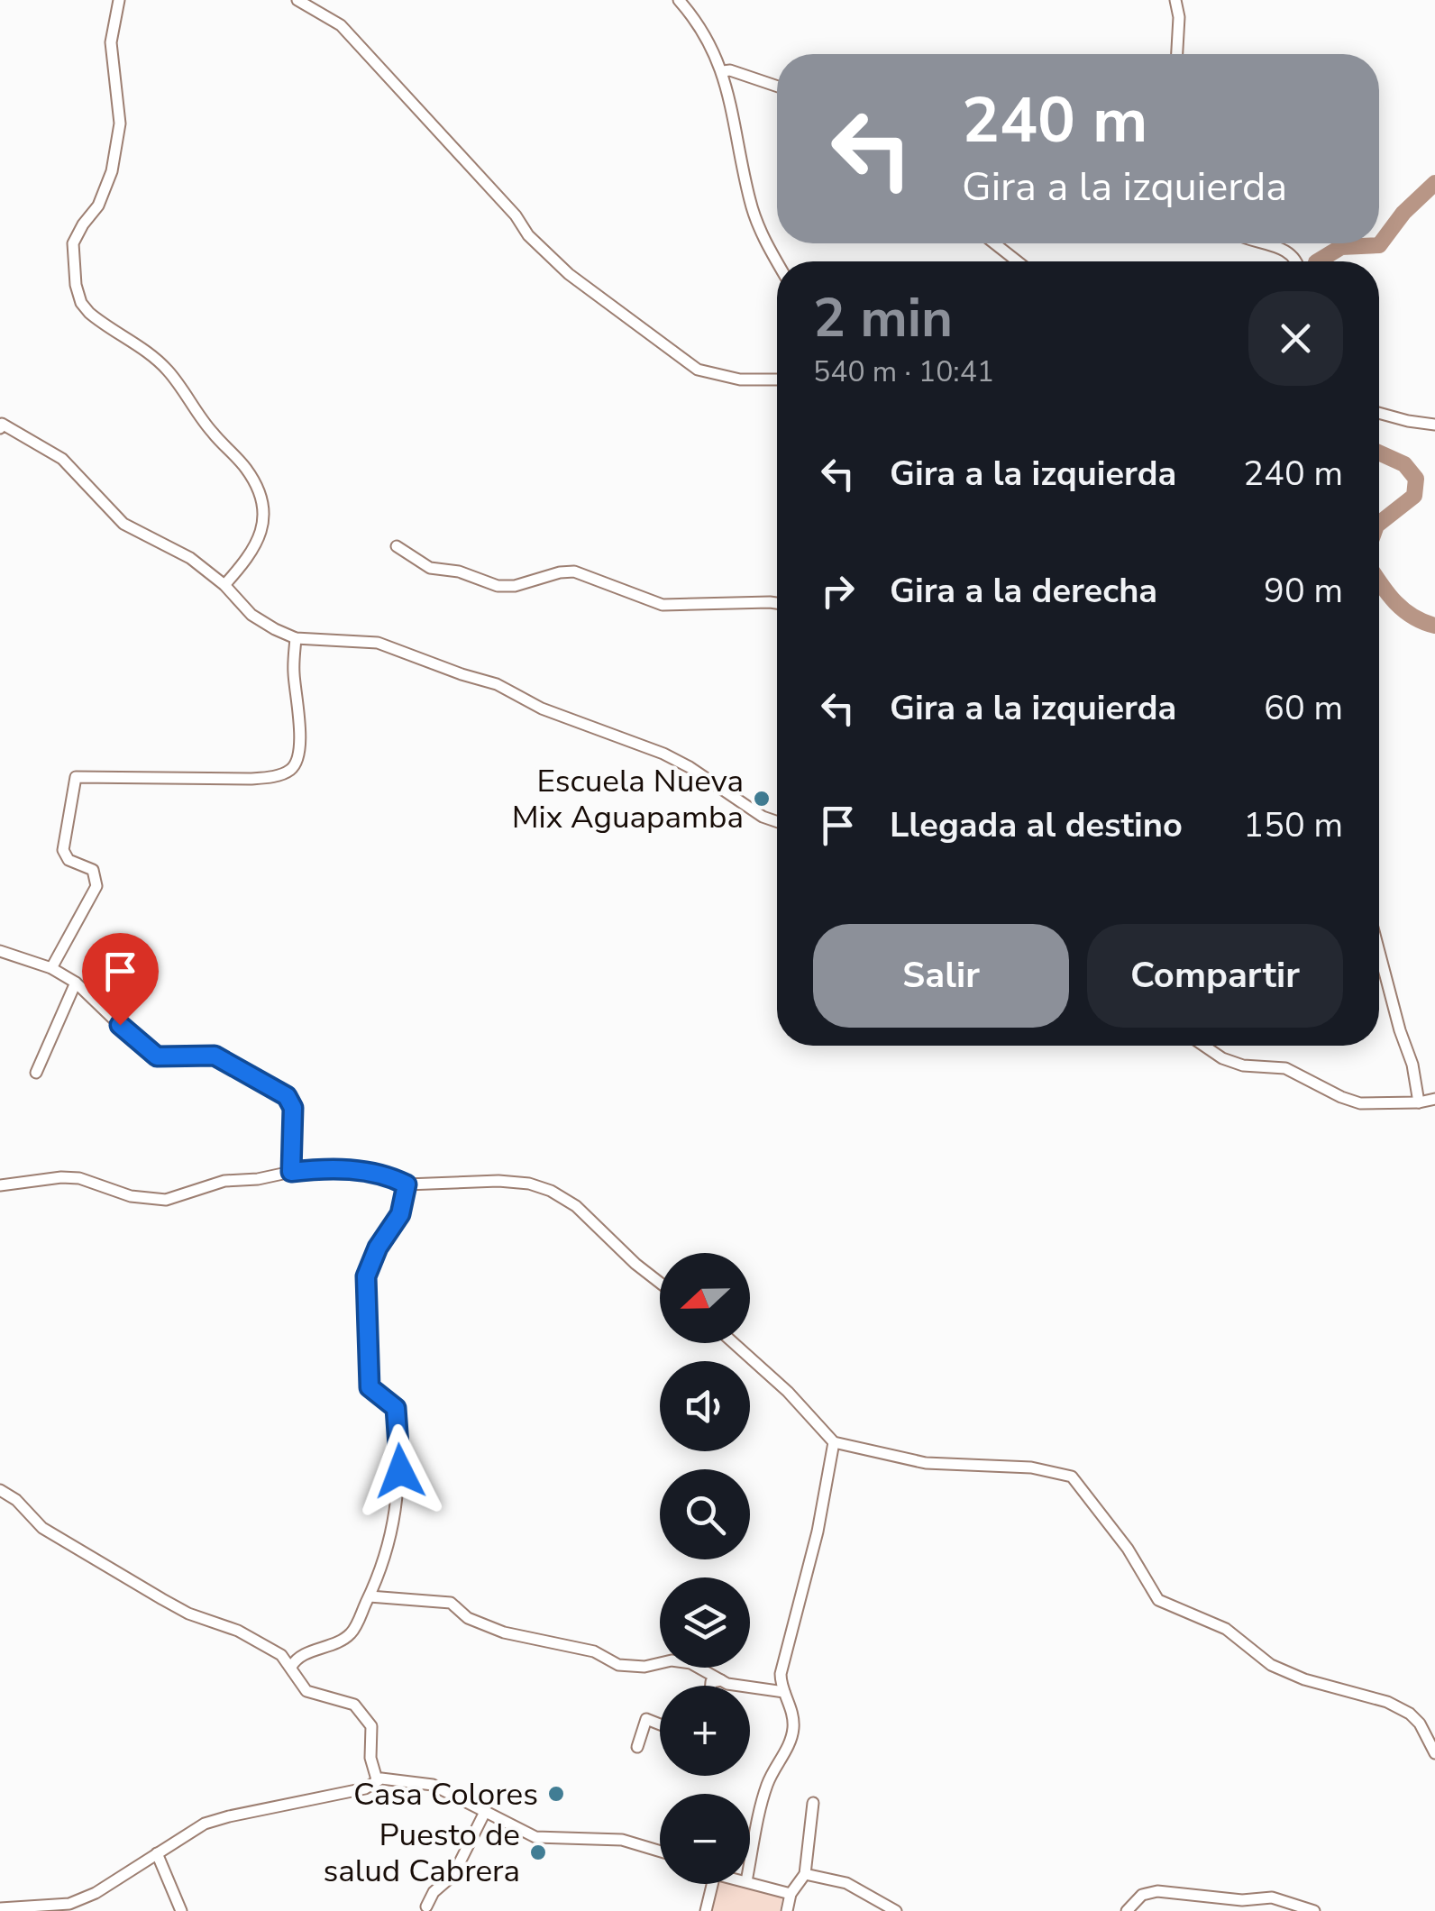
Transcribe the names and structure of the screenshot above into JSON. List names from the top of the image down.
{
  "places": ["Escuela Nueva Mix Aguapamba", "Casa Colores", "Puesto de salud Cabrera"],
  "north": "left",
  "page": {
    "turn": ["240 m", "Gira a la izquierda"],
    "heading": ["2 min", "540 m · 10:41"],
    "list": [
      {
        "name": "Gira a la izquierda",
        "value": "240 m"
      },
      {
        "name": "Gira a la derecha",
        "value": "90 m"
      },
      {
        "name": "Gira a la izquierda",
        "value": "60 m"
      },
      {
        "name": "Llegada al destino",
        "value": "150 m"
      }
    ],
    "buttons": ["Salir", "Compartir"],
    "map_buttons": ["+", "−"]
  }
}
